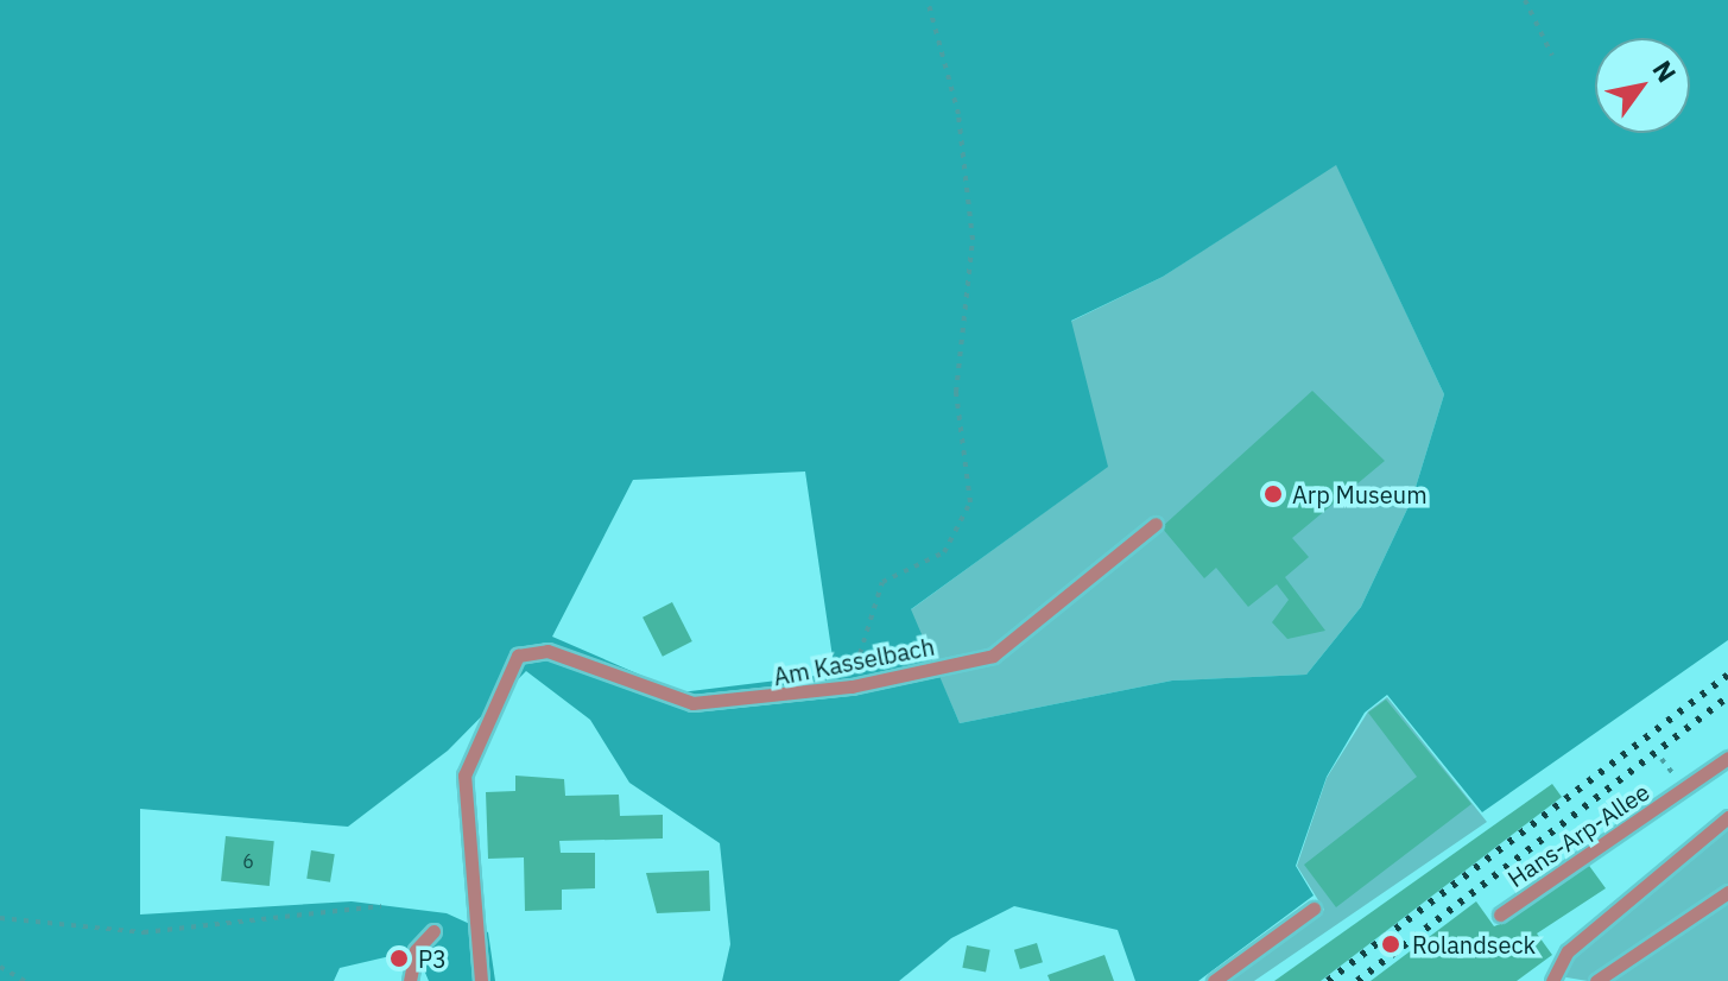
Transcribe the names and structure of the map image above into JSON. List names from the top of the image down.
{
  "streets": {
    "lane": ["Am Kasselbach", "Hans-Arp-Allee"]
  },
  "places": ["Arp Museum", "Rolandseck", "P3"],
  "house_numbers": ["6"],
  "north": "top right"
}
